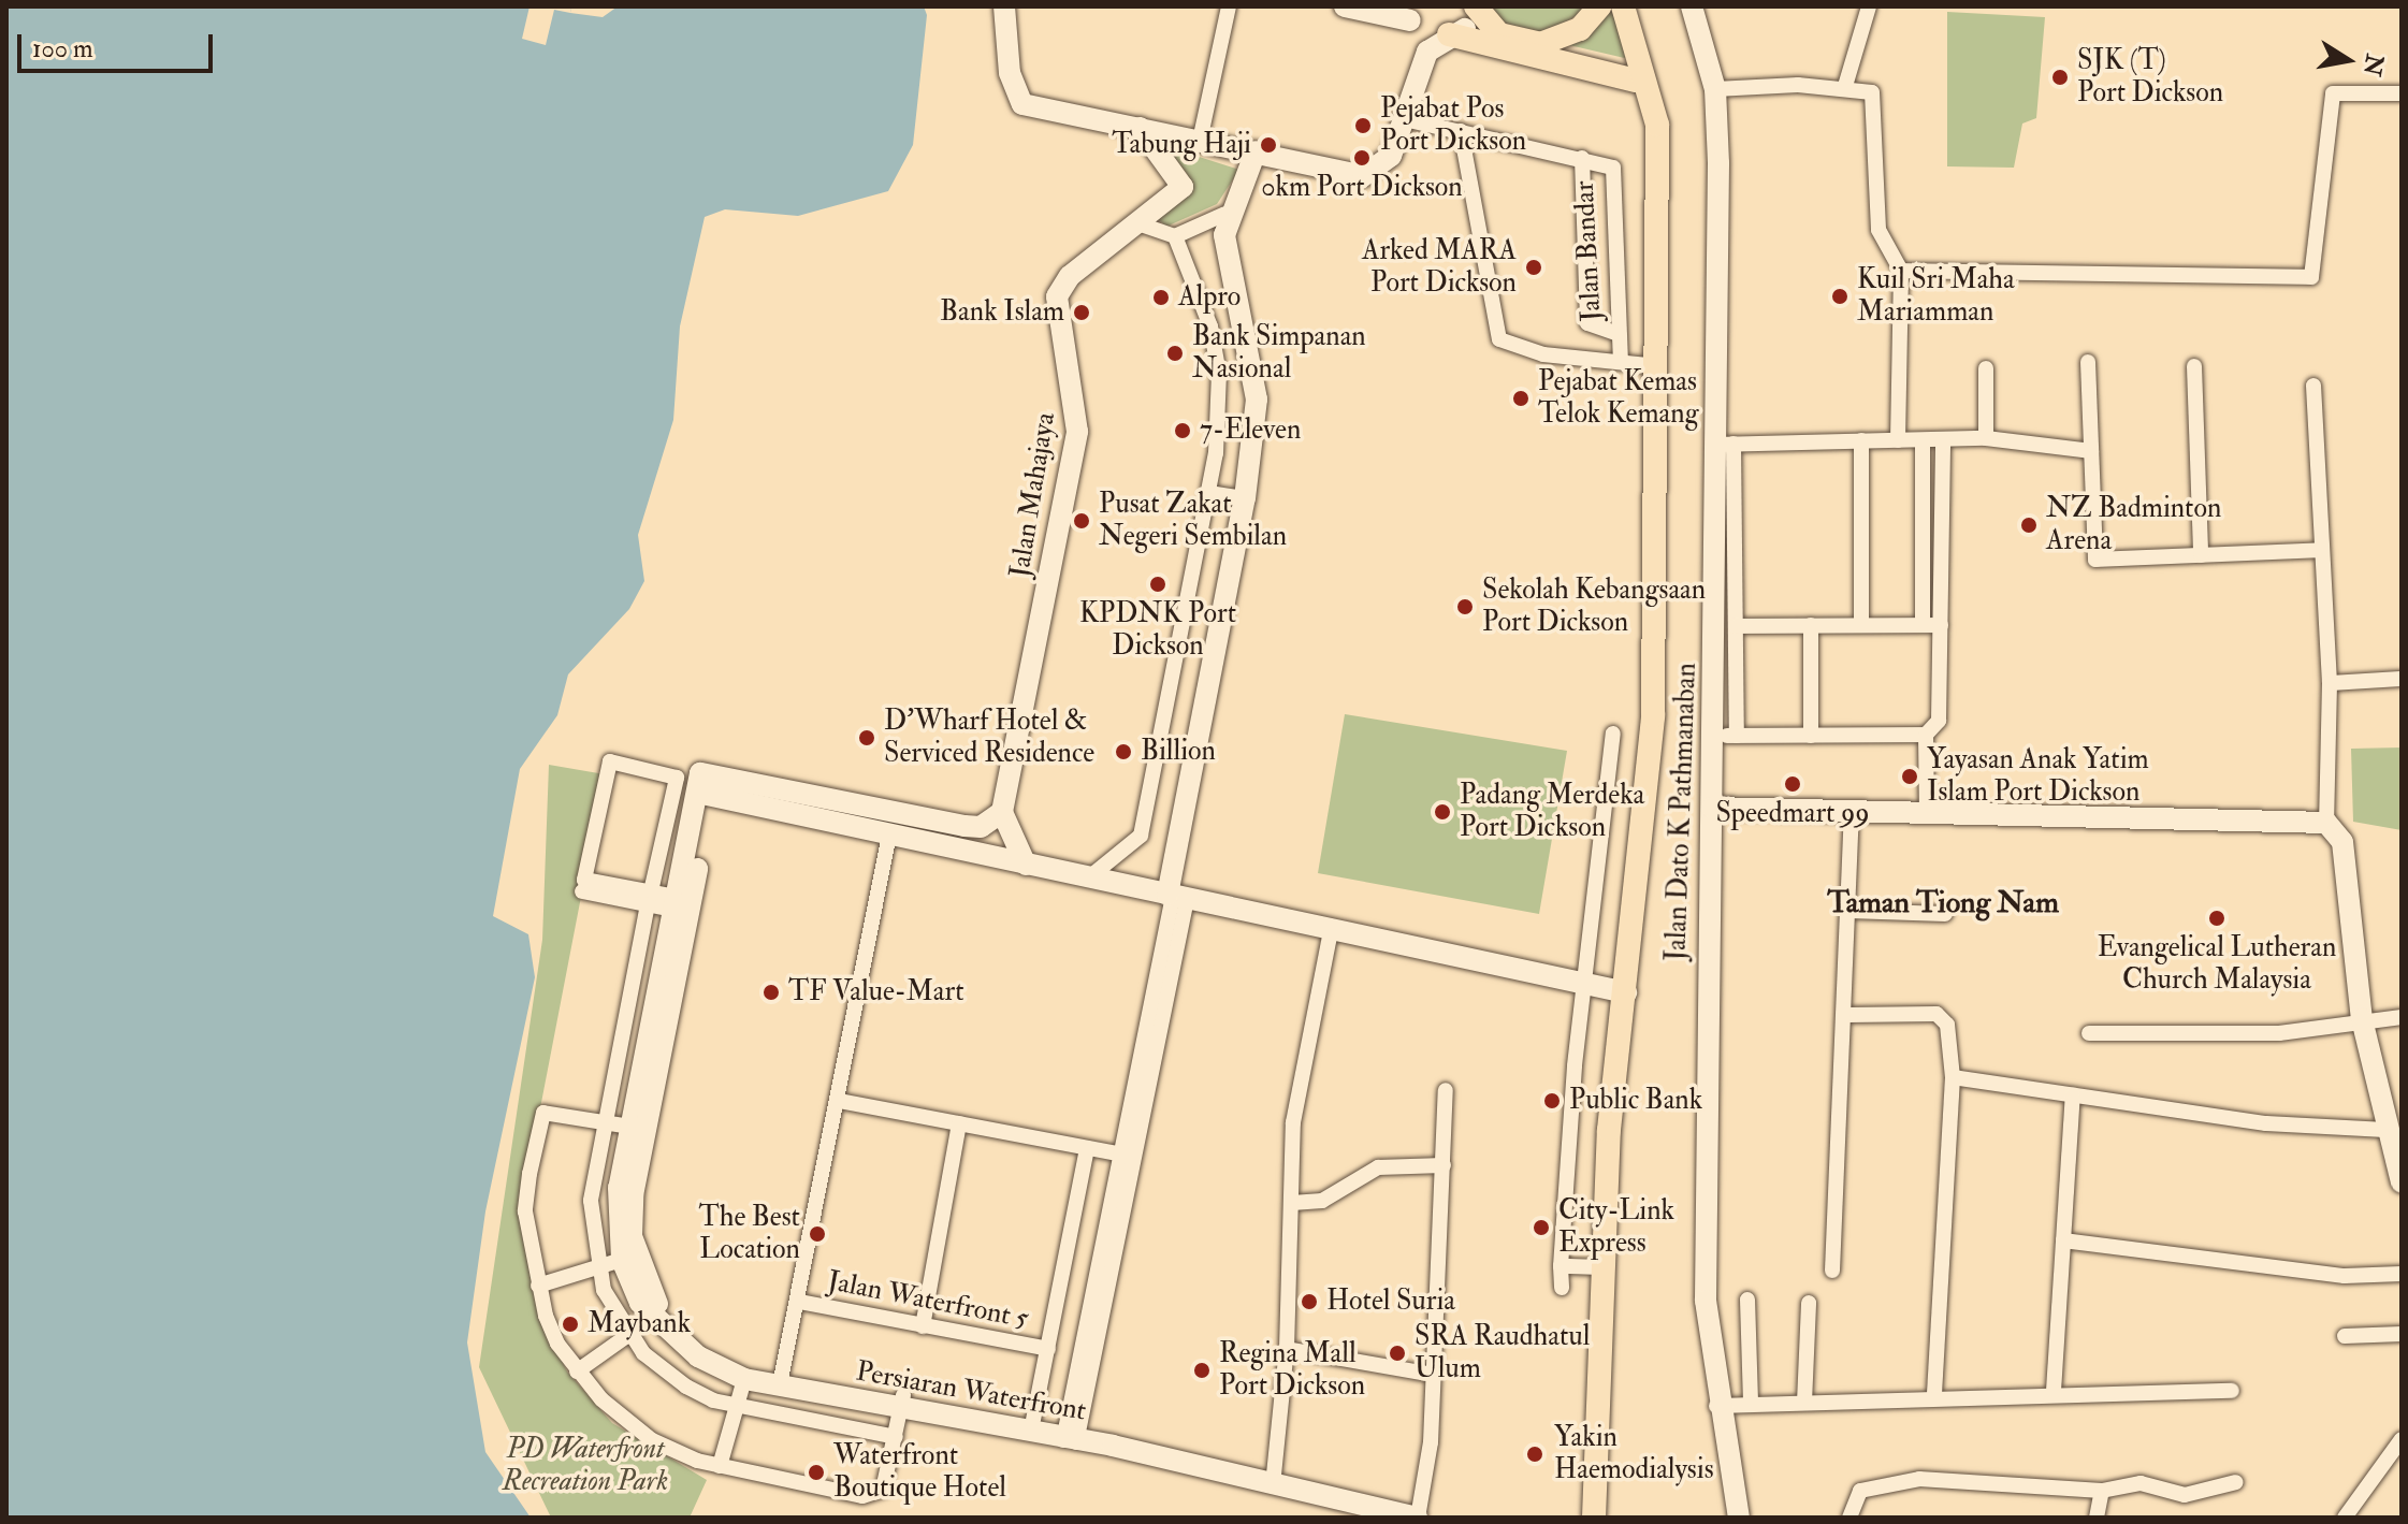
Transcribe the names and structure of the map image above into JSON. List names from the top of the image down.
{
  "streets": {
    "street": [
      "Jalan Bandar",
      "Jalan Mahajaya",
      "Jalan Dato K Pathmanaban",
      "Jalan Waterfront 5",
      "Persiaran Waterfront"
    ]
  },
  "districts": ["Taman Tiong Nam"],
  "parks": ["PD Waterfront Recreation Park"],
  "places": [
    "SJK (T) Port Dickson",
    "Pejabat Pos Port Dickson",
    "Tabung Haji",
    "0km Port Dickson",
    "Arked MARA Port Dickson",
    "Kuil Sri Maha Mariamman",
    "Alpro",
    "Bank Islam",
    "Bank Simpanan Nasional",
    "Pejabat Kemas Telok Kemang",
    "7-Eleven",
    "Pusat Zakat Negeri Sembilan",
    "NZ Badminton Arena",
    "KPDNK Port Dickson",
    "Sekolah Kebangsaan Port Dickson",
    "D'Wharf Hotel & Serviced Residence",
    "Billion",
    "Yayasan Anak Yatim Islam Port Dickson",
    "Speedmart 99",
    "Padang Merdeka Port Dickson",
    "Evangelical Lutheran Church Malaysia",
    "TF Value-Mart",
    "Public Bank",
    "City-Link Express",
    "The Best Location",
    "Hotel Suria",
    "Maybank",
    "SRA Raudhatul Ulum",
    "Regina Mall Port Dickson",
    "Yakin Haemodialysis",
    "Waterfront Boutique Hotel"
  ],
  "scale_bar": "100 m",
  "north": "right"
}
